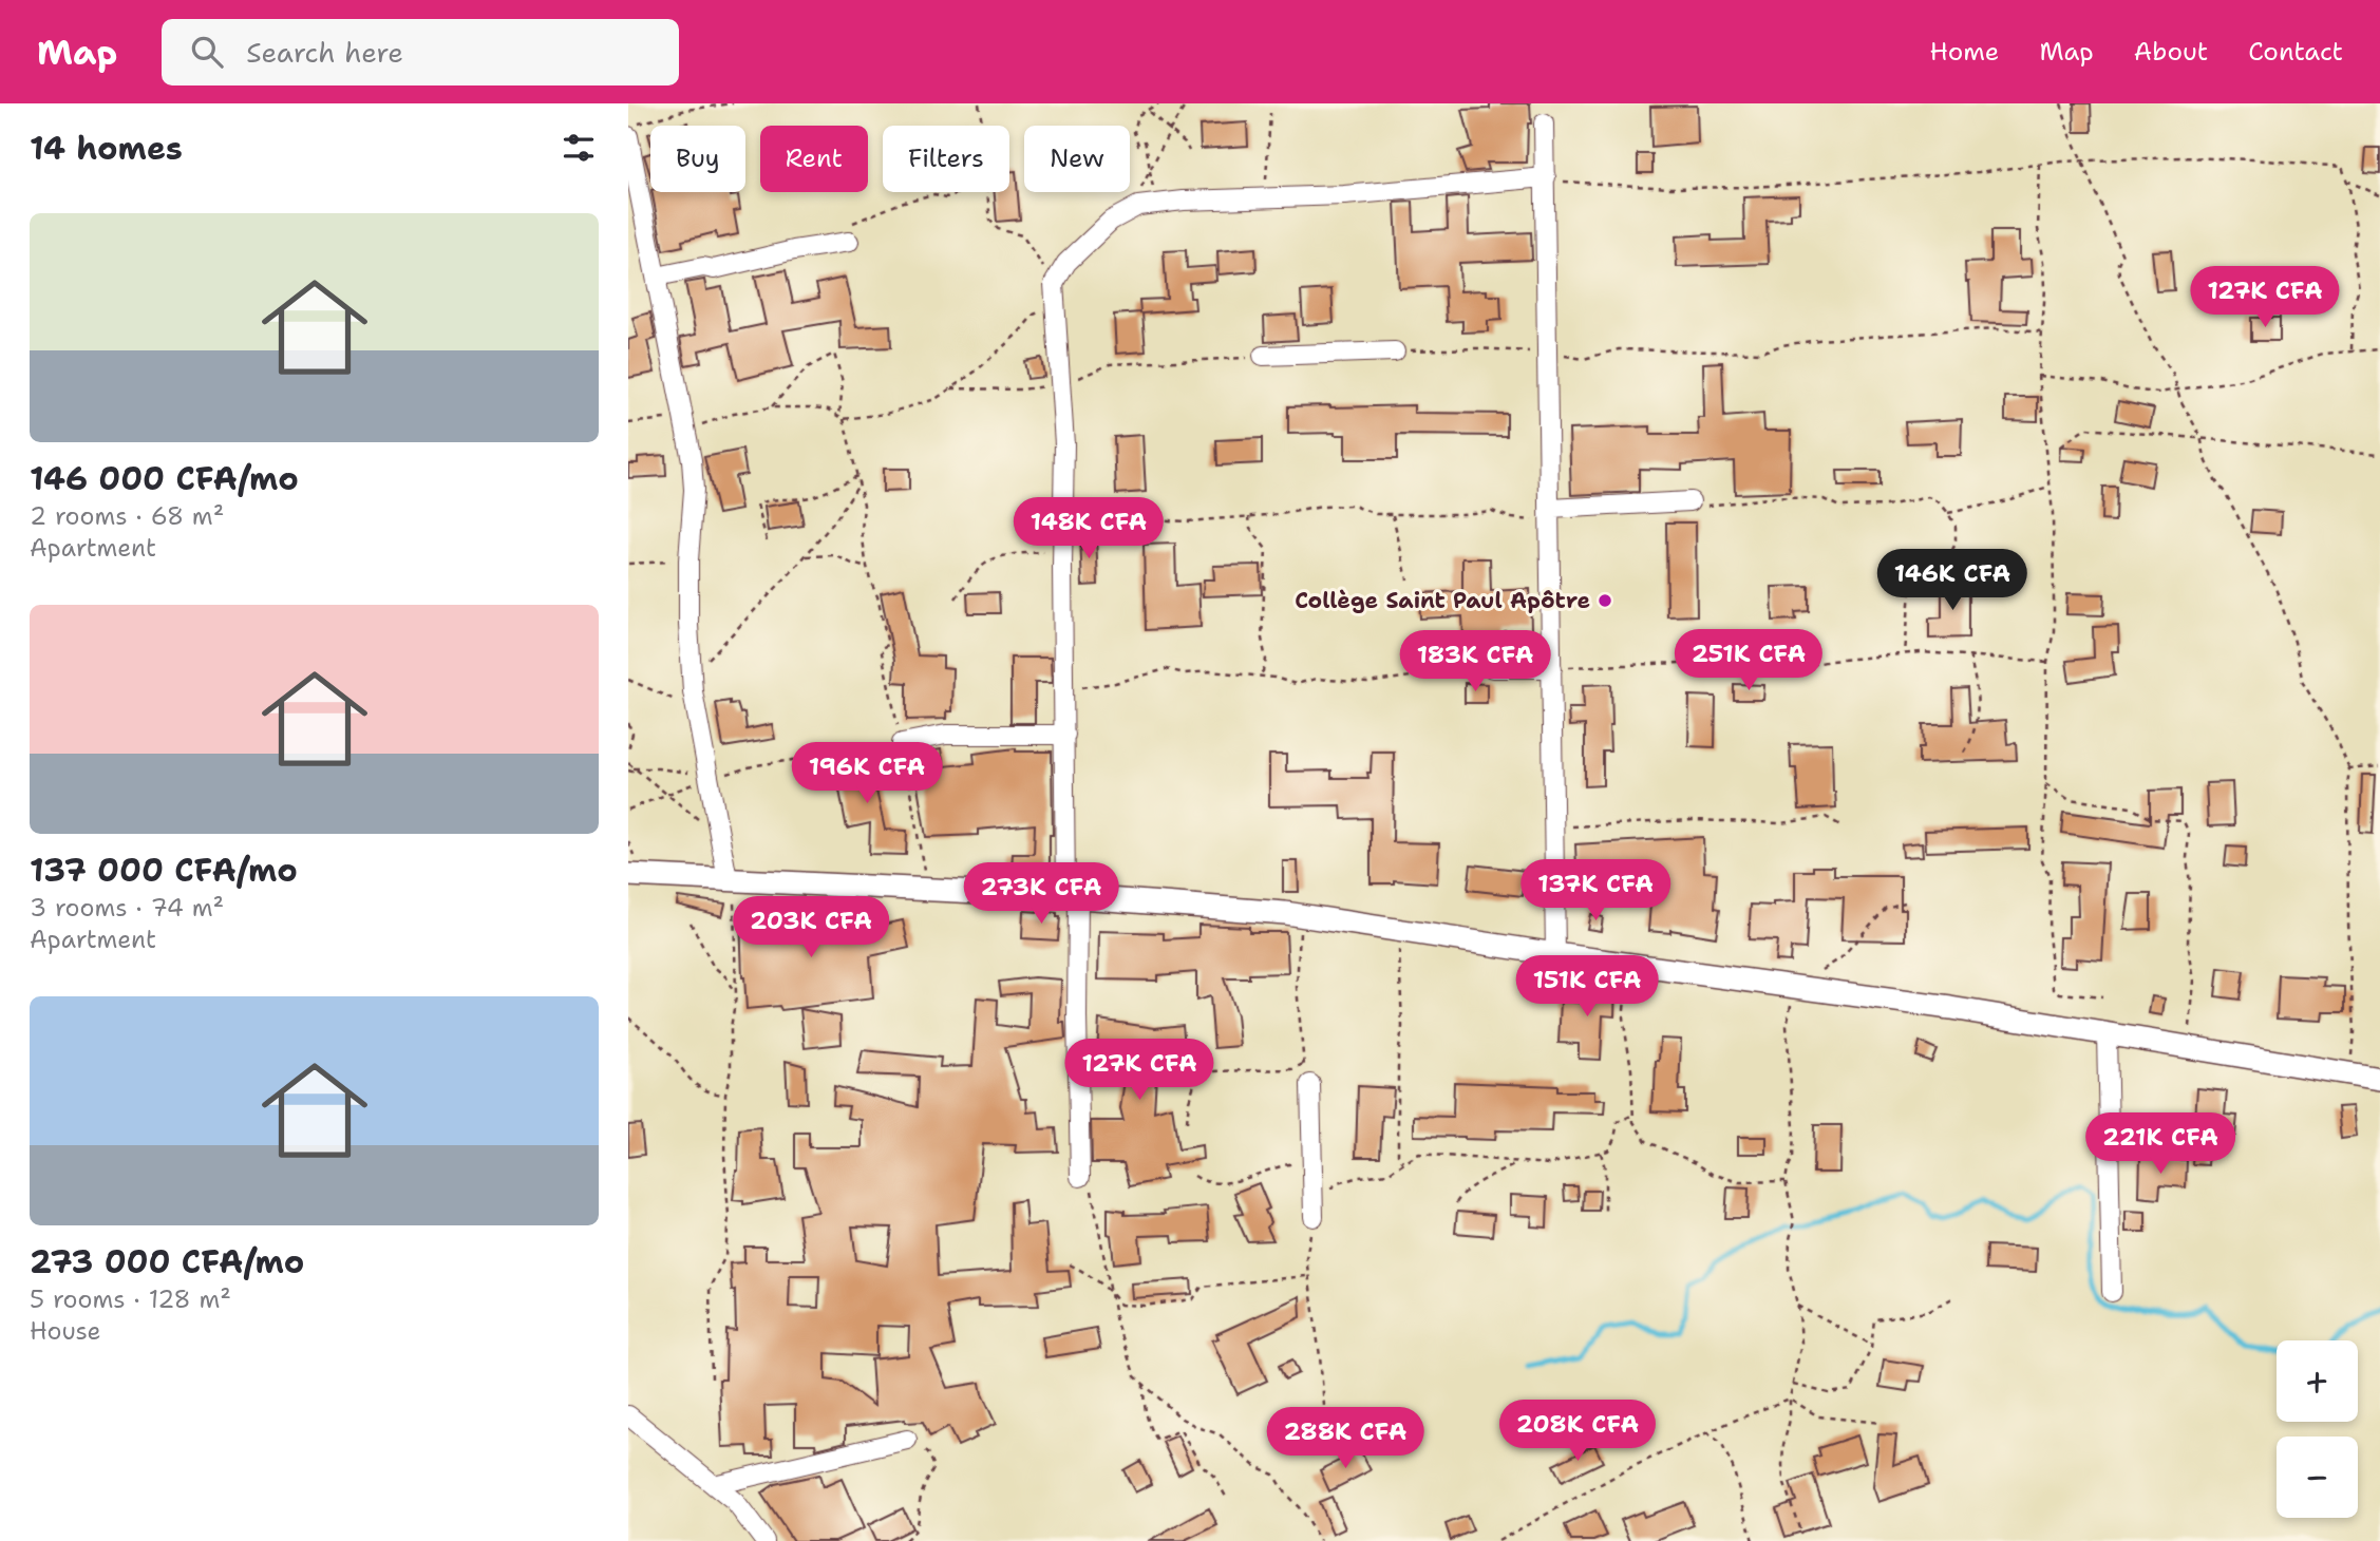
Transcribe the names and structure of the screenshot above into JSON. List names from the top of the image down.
{
  "places": ["Collège Saint Paul Apôtre"],
  "page": {
    "header": "Map",
    "search": "Search here",
    "nav": [
      "Home",
      "Map",
      "About",
      "Contact"
    ],
    "heading": "14 homes",
    "chip": [
      "Buy",
      "Rent",
      "Filters",
      "New"
    ],
    "list": [
      {
        "name": "146 000 CFA/mo",
        "note": "2 rooms · 68 m² · Apartment"
      },
      {
        "name": "137 000 CFA/mo",
        "note": "3 rooms · 74 m² · Apartment"
      },
      {
        "name": "273 000 CFA/mo",
        "note": "5 rooms · 128 m² · House"
      }
    ],
    "price": [
      "127K CFA",
      "148K CFA",
      "146K CFA",
      "251K CFA",
      "183K CFA",
      "196K CFA",
      "137K CFA",
      "273K CFA",
      "203K CFA",
      "151K CFA",
      "127K CFA",
      "221K CFA",
      "208K CFA",
      "288K CFA"
    ],
    "map_buttons": ["+", "−"]
  }
}
